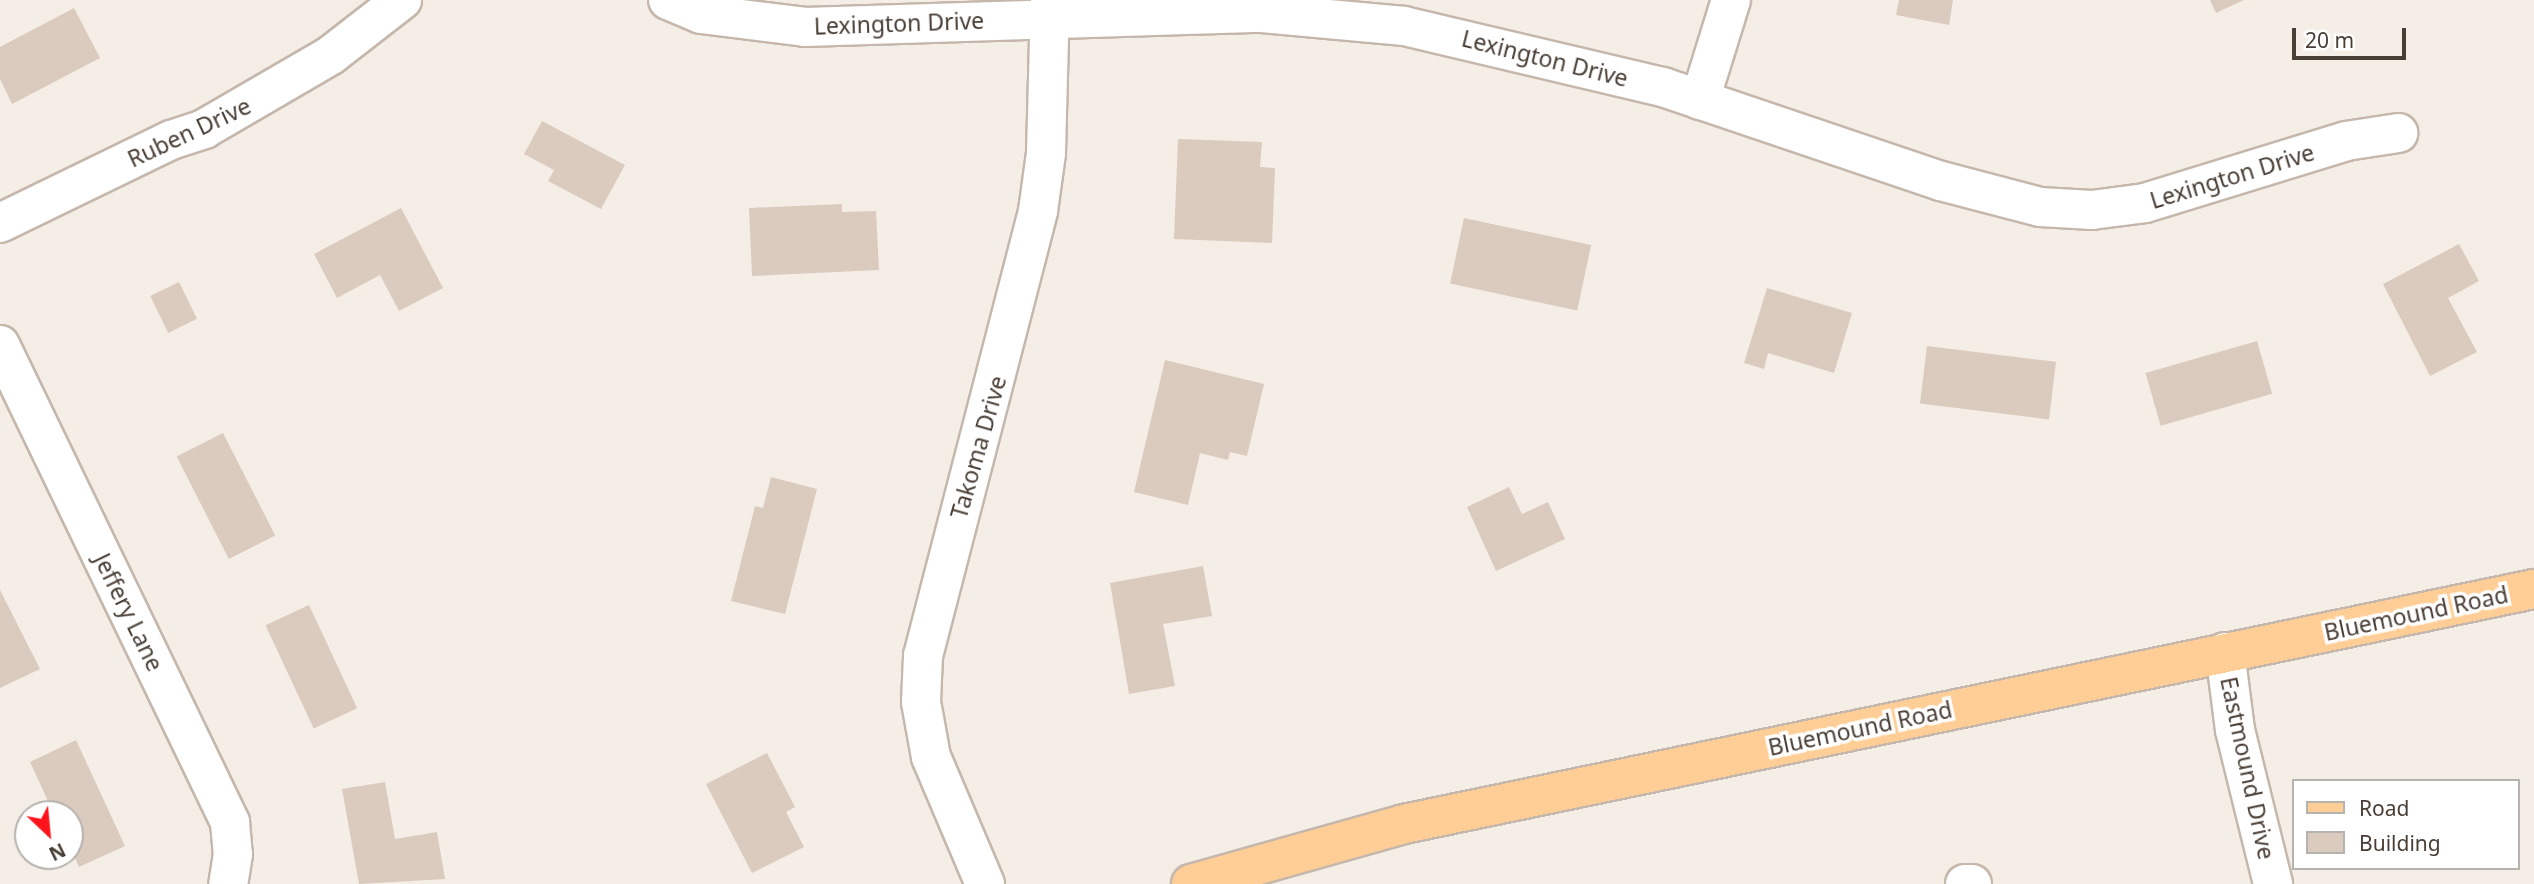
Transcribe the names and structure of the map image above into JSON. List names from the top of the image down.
{
  "streets": {
    "main road": ["Bluemound Road"],
    "street": [
      "Lexington Drive",
      "Ruben Drive",
      "Takoma Drive",
      "Jeffery Lane",
      "Eastmound Drive"
    ]
  },
  "crossings": [
    ["Lexington Drive", "Takoma Drive"],
    ["Bluemound Road", "Eastmound Drive"]
  ],
  "legend": ["Road", "Building"],
  "scale_bar": "20 m",
  "north": "bottom right"
}
